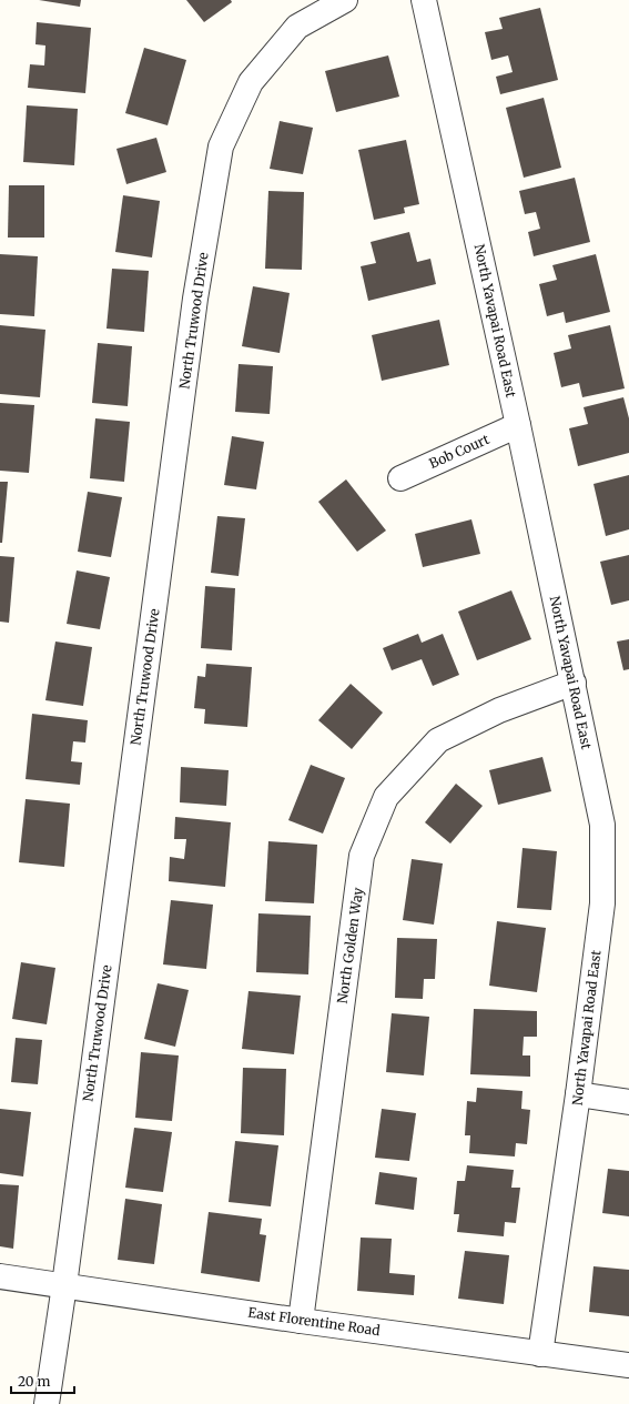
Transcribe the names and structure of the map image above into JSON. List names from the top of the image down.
{
  "streets": {
    "street": [
      "North Truwood Drive",
      "North Yavapai Road East",
      "Bob Court",
      "North Golden Way",
      "East Florentine Road"
    ]
  },
  "crossings": [
    ["North Truwood Drive", "East Florentine Road"],
    ["North Yavapai Road East", "Bob Court"],
    ["North Yavapai Road East", "North Golden Way"],
    ["North Yavapai Road East", "East Florentine Road"],
    ["North Golden Way", "East Florentine Road"]
  ],
  "scale_bar": "20 m"
}
